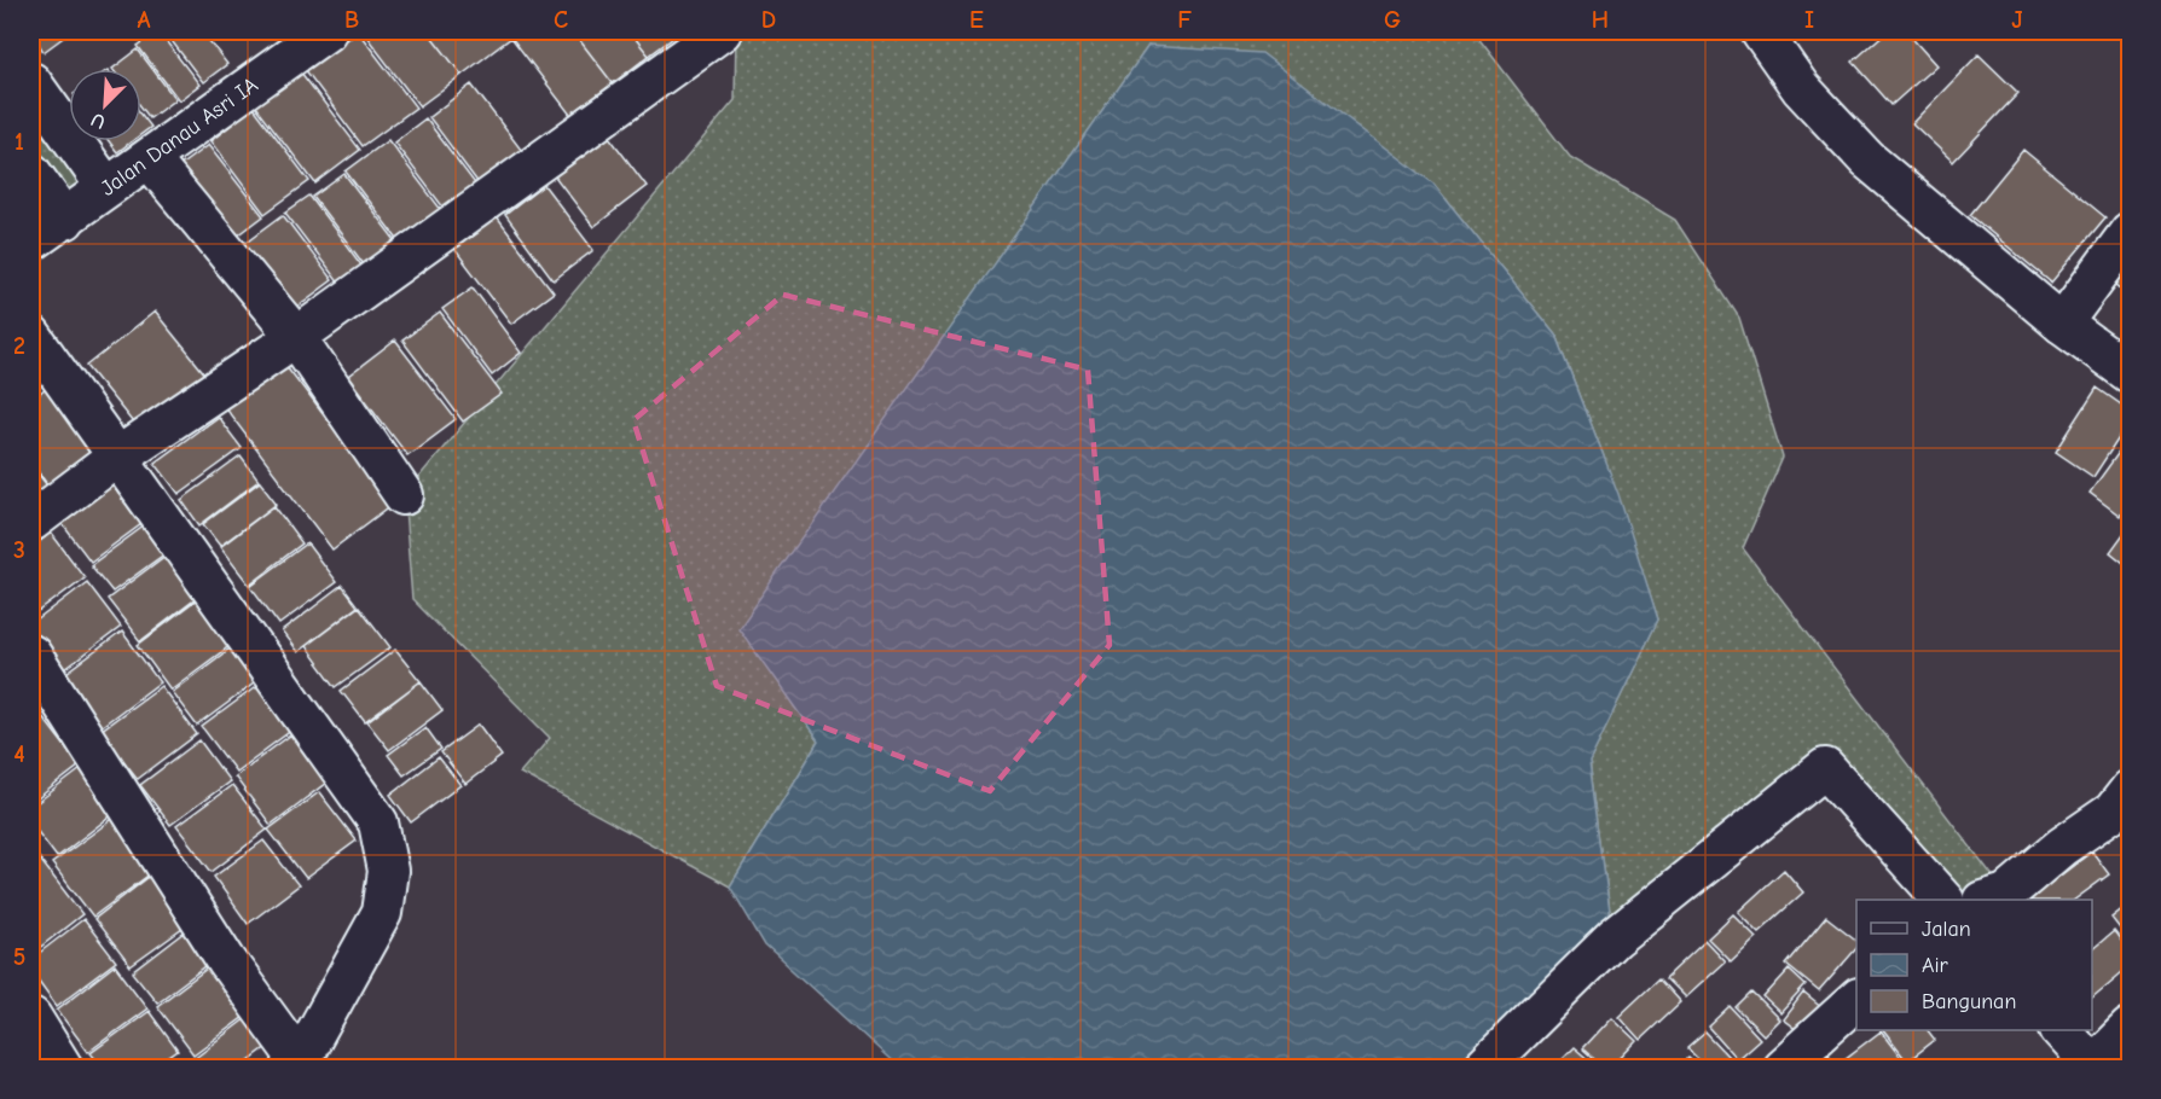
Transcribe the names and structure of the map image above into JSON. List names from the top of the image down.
{
  "streets": {
    "street": ["Jalan Danau Asri IA"]
  },
  "legend": ["Jalan", "Air", "Bangunan"],
  "north": "bottom left",
  "grid": {
    "columns": [
      "A",
      "B",
      "C",
      "D",
      "E",
      "F",
      "G",
      "H",
      "I",
      "J"
    ],
    "rows": [
      "1",
      "2",
      "3",
      "4",
      "5"
    ]
  }
}
